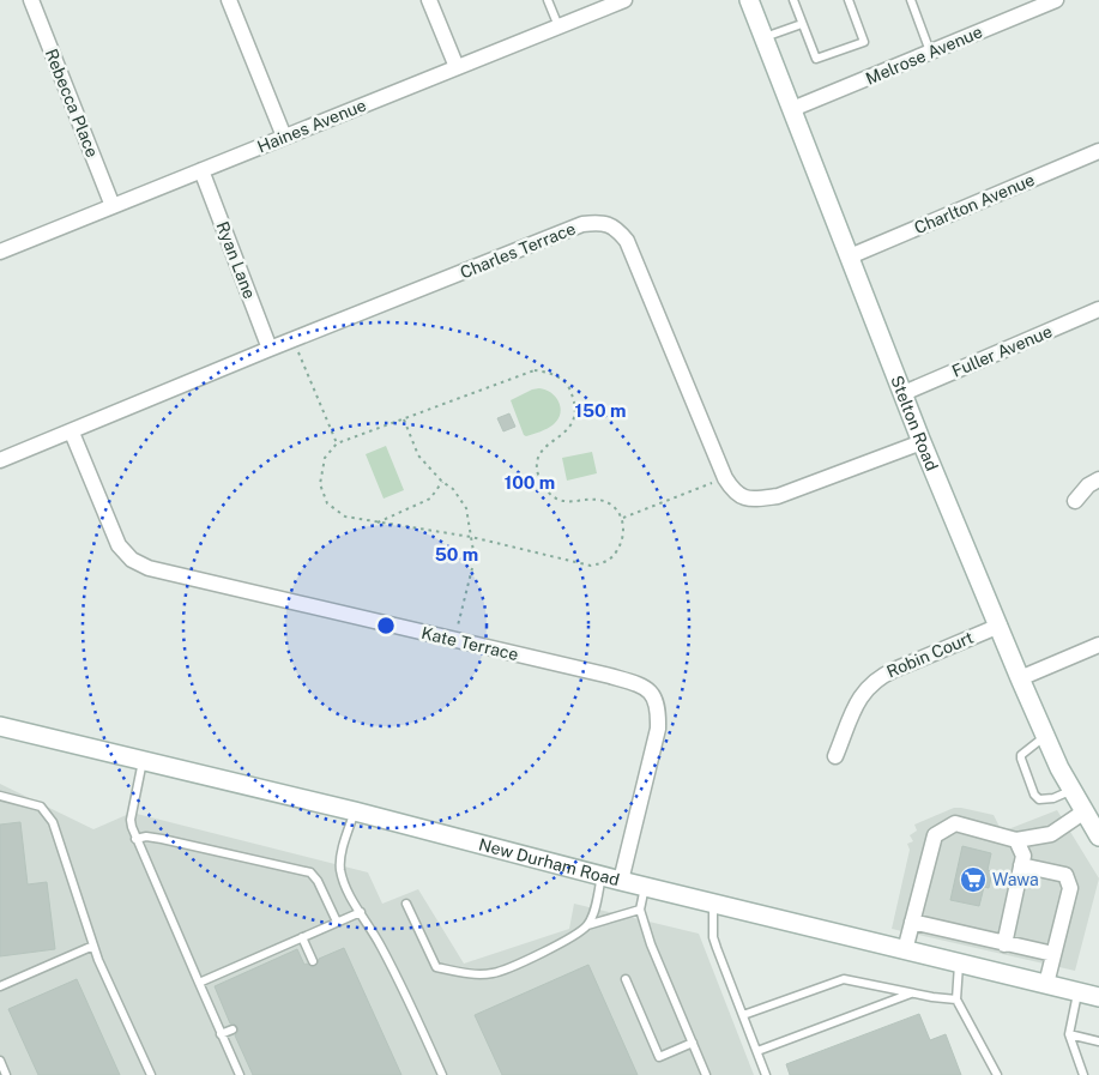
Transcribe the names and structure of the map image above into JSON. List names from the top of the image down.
{
  "streets": {
    "main road": ["Stelton Road", "New Durham Road"],
    "street": [
      "Melrose Avenue",
      "Rebecca Place",
      "Haines Avenue",
      "Charlton Avenue",
      "Charles Terrace",
      "Ryan Lane",
      "Fuller Avenue",
      "Kate Terrace",
      "Robin Court"
    ]
  },
  "crossings": [
    ["Melrose Avenue", "Stelton Road"],
    ["Rebecca Place", "Haines Avenue"],
    ["Haines Avenue", "Ryan Lane"],
    ["Charlton Avenue", "Stelton Road"],
    ["Charles Terrace", "Ryan Lane"],
    ["Charles Terrace", "Stelton Road"],
    ["Charles Terrace", "Kate Terrace"],
    ["Fuller Avenue", "Stelton Road"],
    ["Stelton Road", "Robin Court"],
    ["Kate Terrace", "New Durham Road"]
  ],
  "places": {
    "supermarket": ["Wawa"]
  },
  "rings": ["150 m", "100 m", "50 m"]
}
